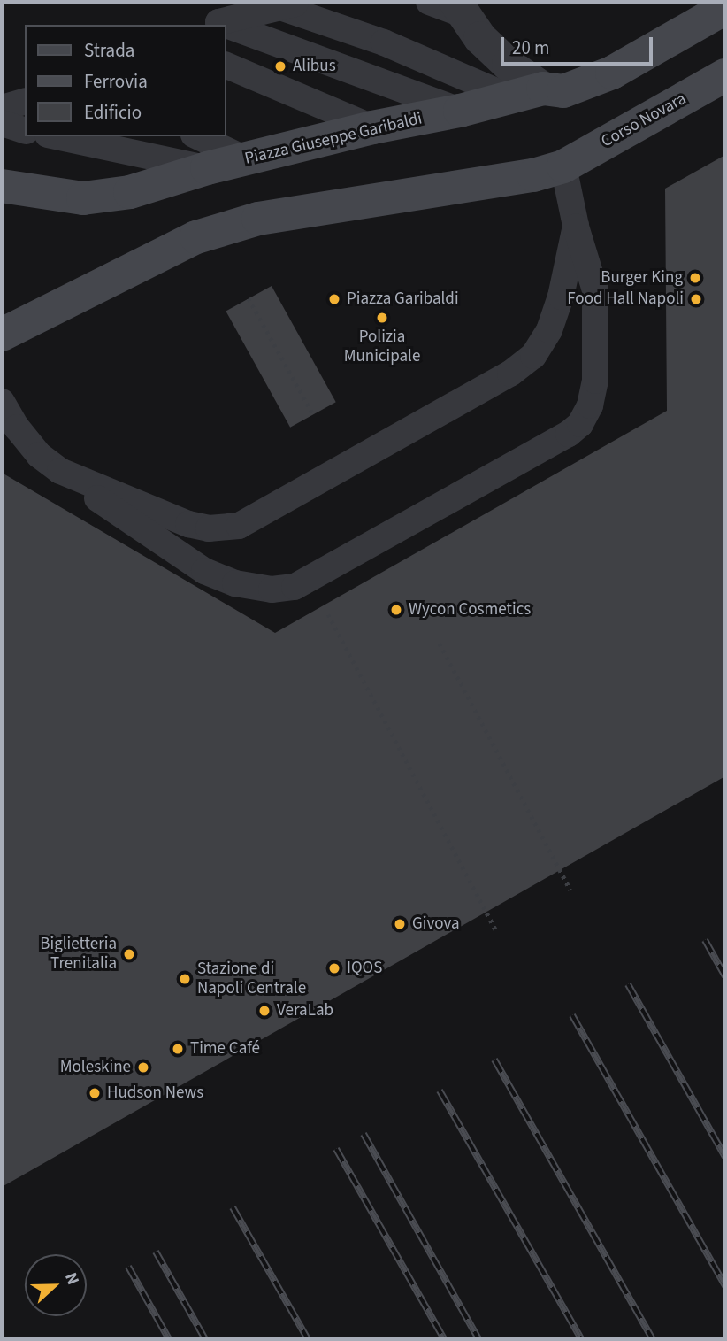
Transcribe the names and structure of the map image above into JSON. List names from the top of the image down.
{
  "streets": {
    "main road": ["Corso Novara", "Piazza Giuseppe Garibaldi"]
  },
  "places": [
    "Alibus",
    "Burger King",
    "Piazza Garibaldi",
    "Food Hall Napoli",
    "Polizia Municipale",
    "Wycon Cosmetics",
    "Givova",
    "Biglietteria Trenitalia",
    "IQOS",
    "Stazione di Napoli Centrale",
    "VeraLab",
    "Time Café",
    "Moleskine",
    "Hudson News"
  ],
  "legend": ["Strada", "Ferrovia", "Edificio"],
  "scale_bar": "20 m",
  "north": "right"
}
